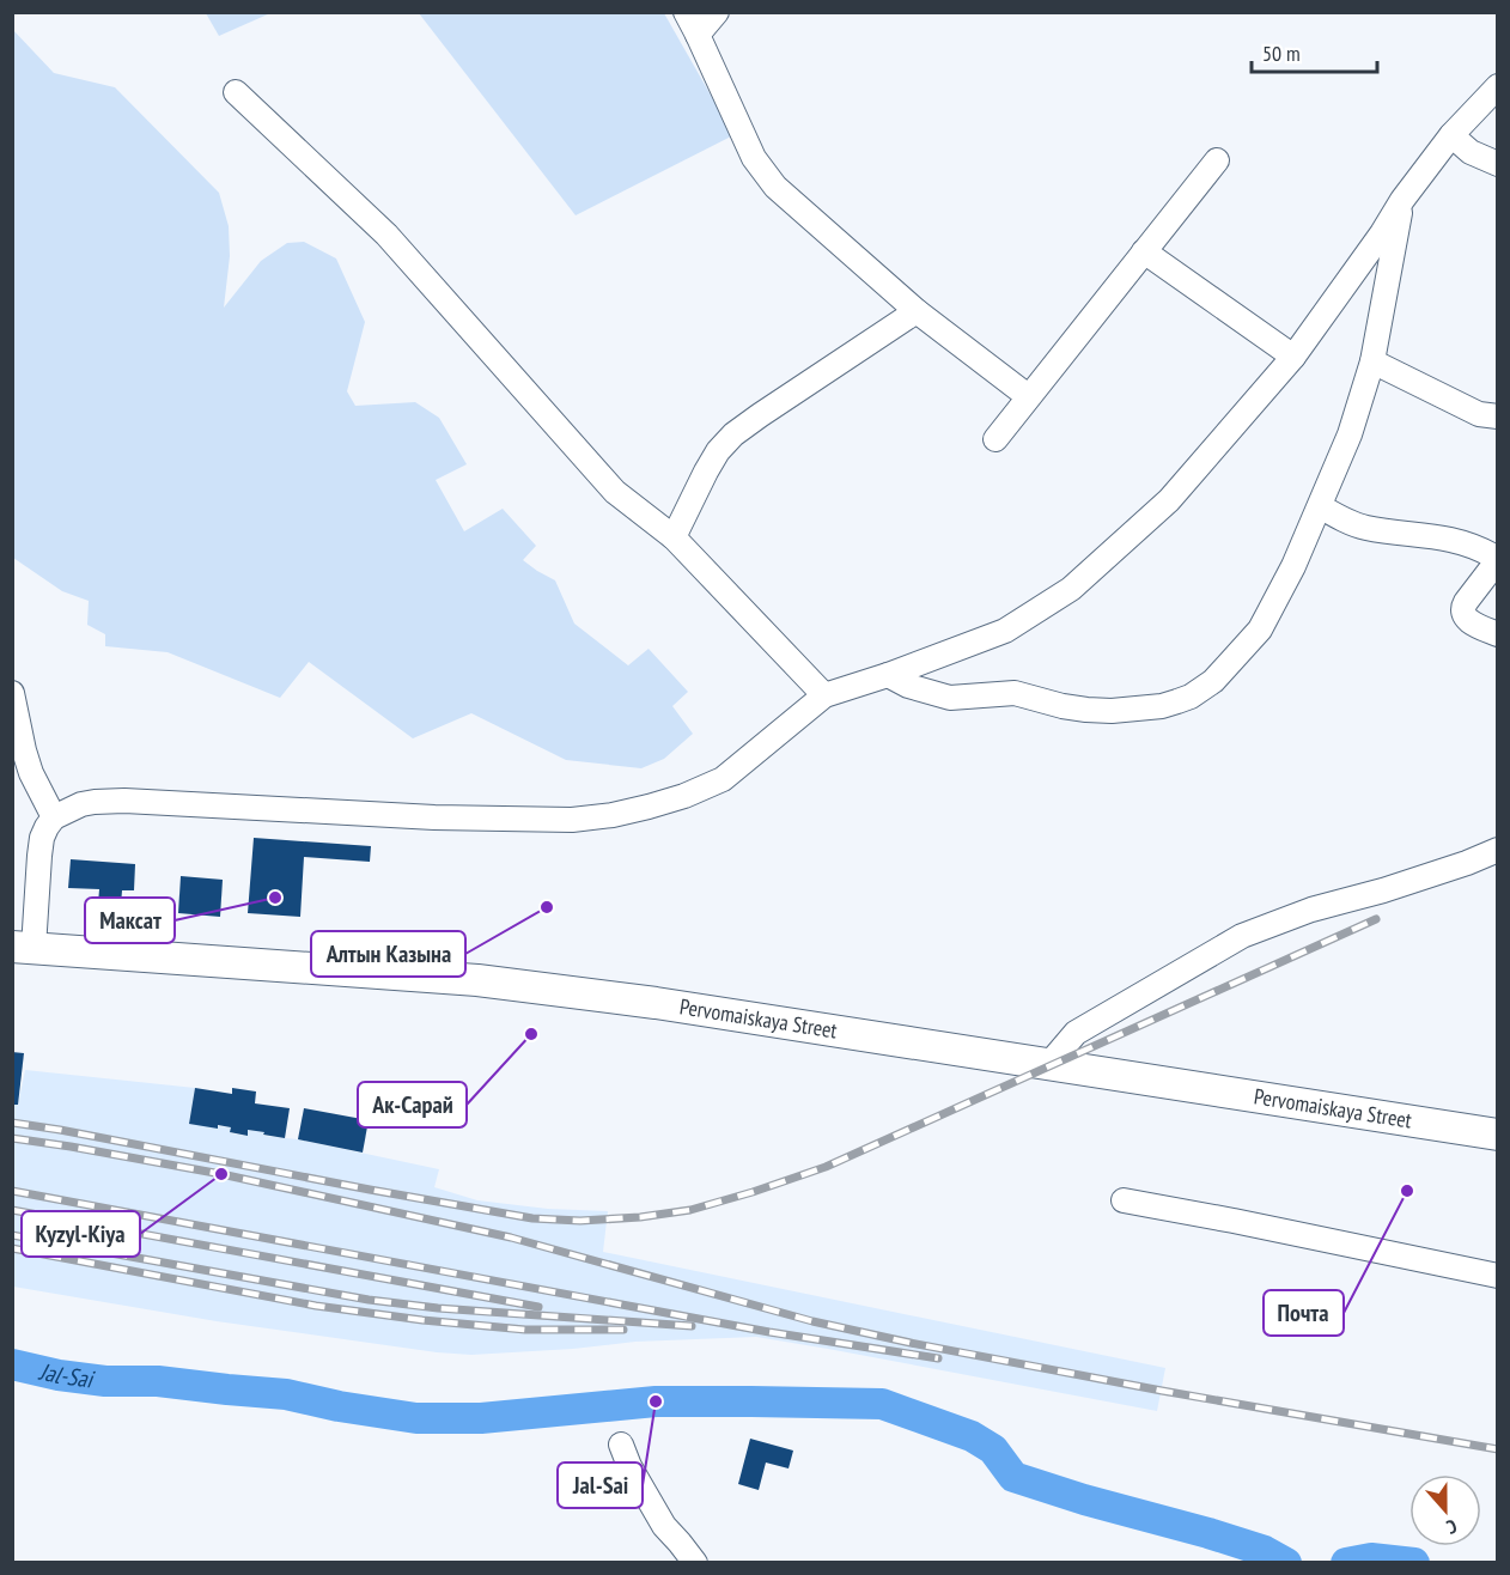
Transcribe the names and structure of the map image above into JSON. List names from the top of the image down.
{
  "streets": {
    "main road": ["Pervomaiskaya Street"]
  },
  "water": ["Jal-Sai"],
  "places": [
    "Максат",
    "Алтын Казына",
    "Ак-Сарай",
    "Kyzyl-Kiya",
    "Почта",
    "Jal-Sai"
  ],
  "scale_bar": "50 m",
  "north": "bottom"
}
